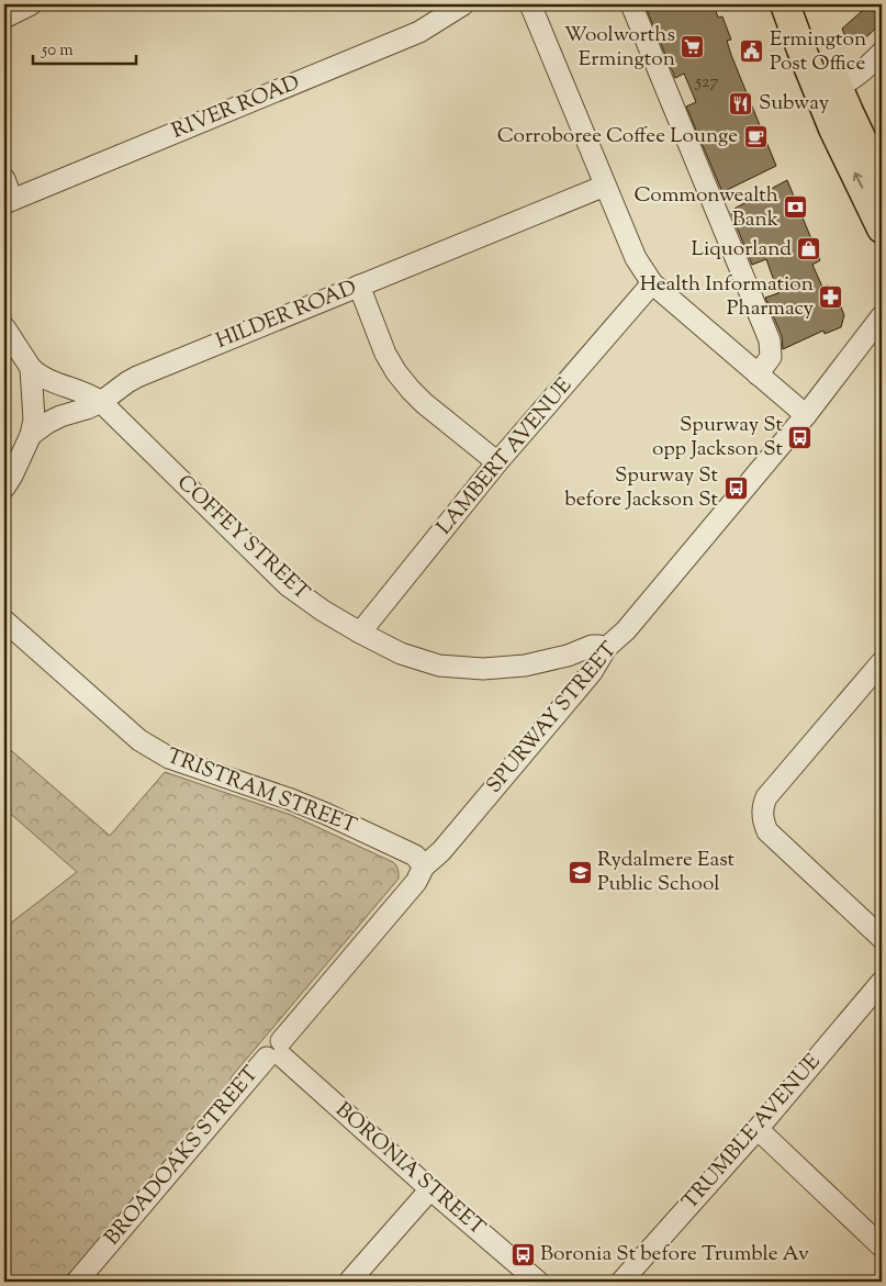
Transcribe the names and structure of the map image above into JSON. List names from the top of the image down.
{
  "streets": {
    "street": [
      "RIVER ROAD",
      "HILDER ROAD",
      "LAMBERT AVENUE",
      "COFFEY STREET",
      "SPURWAY STREET",
      "TRISTRAM STREET",
      "TRUMBLE AVENUE",
      "BROADOAKS STREET",
      "BORONIA STREET"
    ]
  },
  "crossings": [
    ["HILDER ROAD", "COFFEY STREET"],
    ["LAMBERT AVENUE", "COFFEY STREET"],
    ["COFFEY STREET", "SPURWAY STREET"],
    ["SPURWAY STREET", "TRISTRAM STREET"],
    ["SPURWAY STREET", "BROADOAKS STREET"],
    ["SPURWAY STREET", "BORONIA STREET"],
    ["BROADOAKS STREET", "BORONIA STREET"]
  ],
  "places": {
    "supermarket": ["Woolworths Ermington"],
    "public building": ["Ermington Post Office"],
    "restaurant": ["Subway"],
    "cafe": ["Corroboree Coffee Lounge"],
    "bank": ["Commonwealth Bank"],
    "shop": ["Liquorland"],
    "pharmacy": ["Health Information Pharmacy"],
    "bus stop": ["Spurway St opp Jackson St", "Spurway St before Jackson St", "Boronia St before Trumble Av"],
    "school or university": ["Rydalmere East Public School"]
  },
  "house_numbers": ["527"],
  "scale_bar": "50 m"
}
